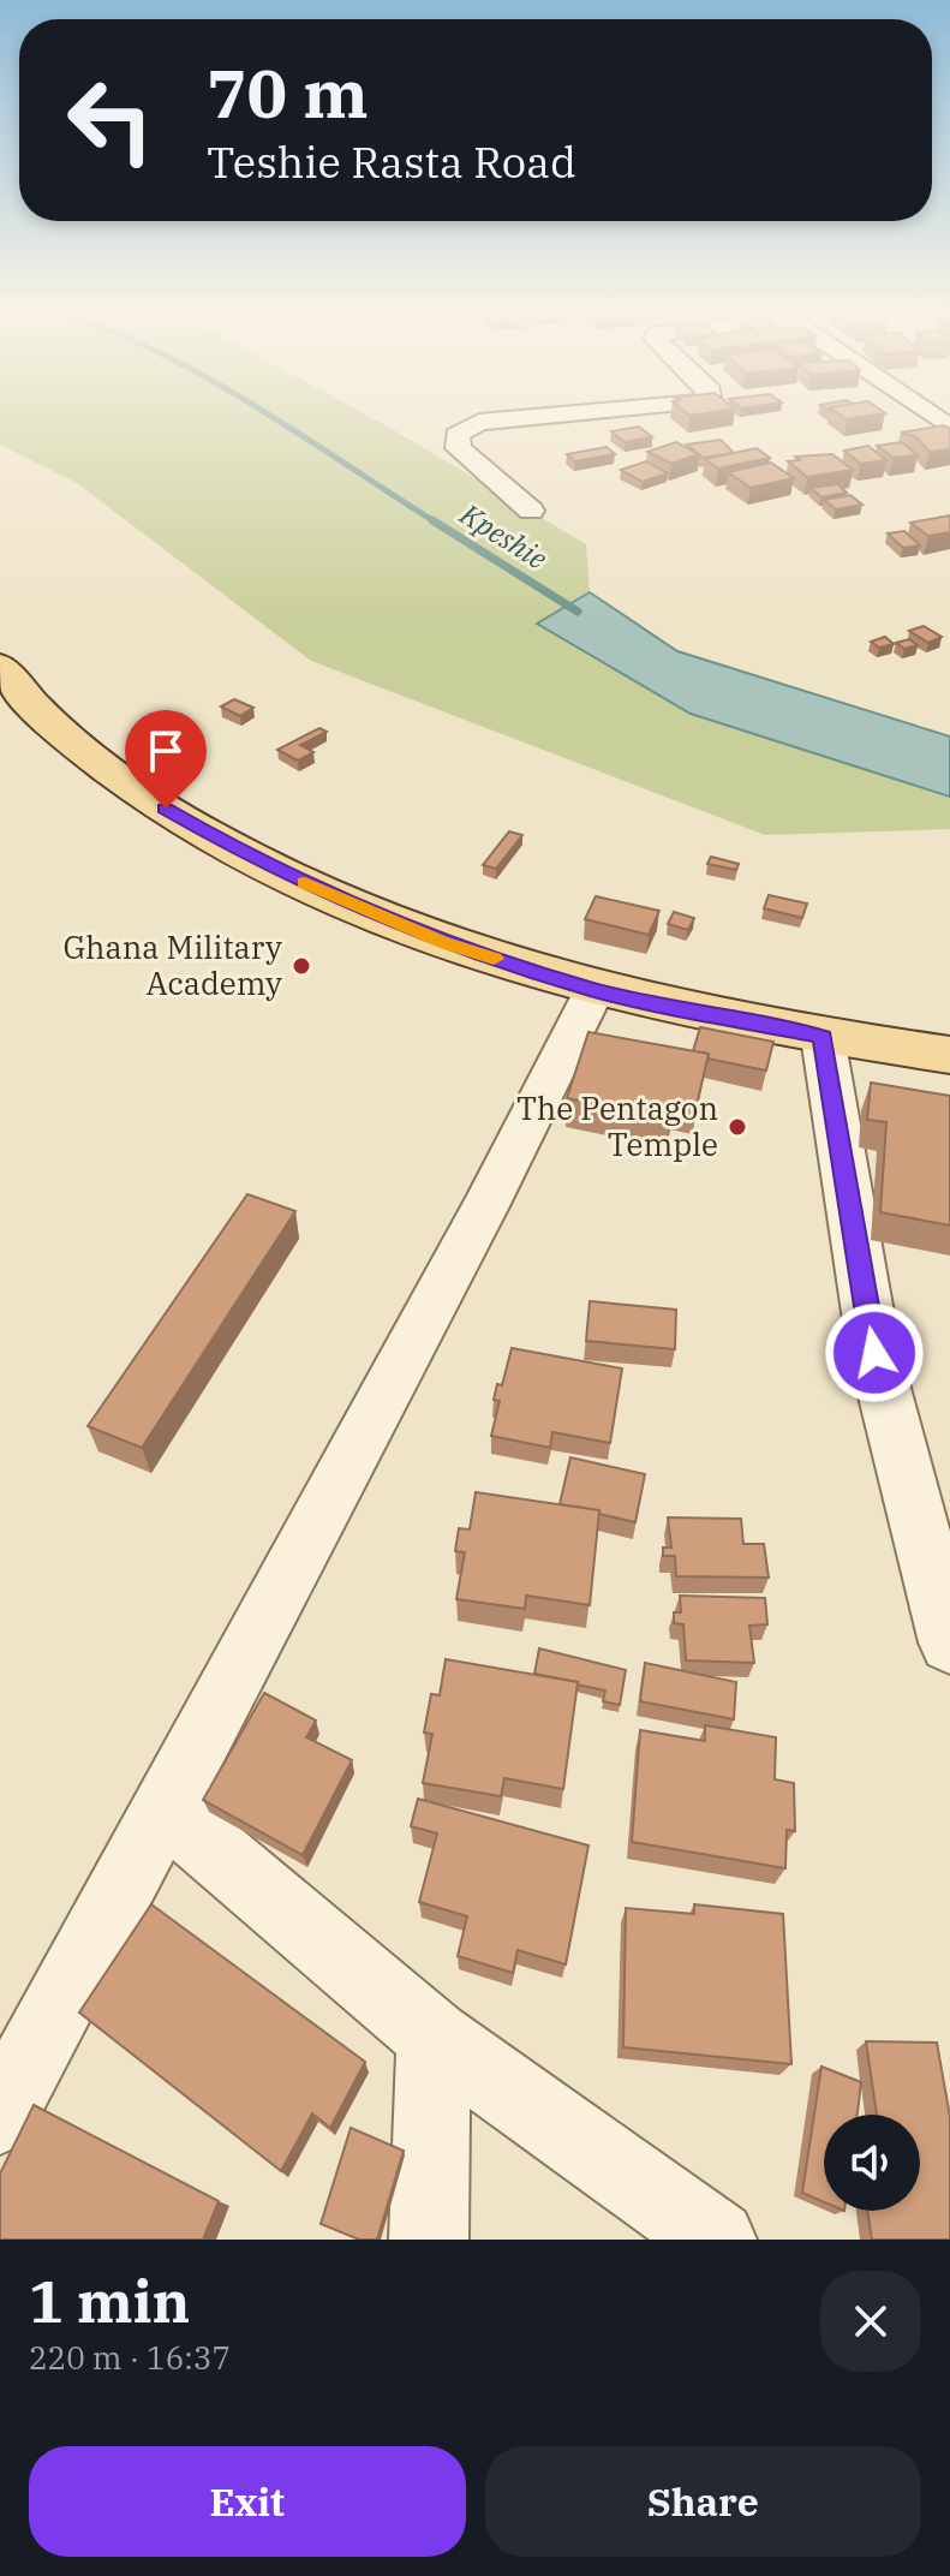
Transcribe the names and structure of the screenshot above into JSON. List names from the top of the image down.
{
  "water": ["Kpeshie"],
  "places": ["Ghana Military Academy", "The Pentagon Temple"],
  "page": {
    "turn": ["70 m", "Teshie Rasta Road"],
    "heading": ["1 min", "220 m · 16:37"],
    "buttons": ["Exit", "Share"]
  }
}
